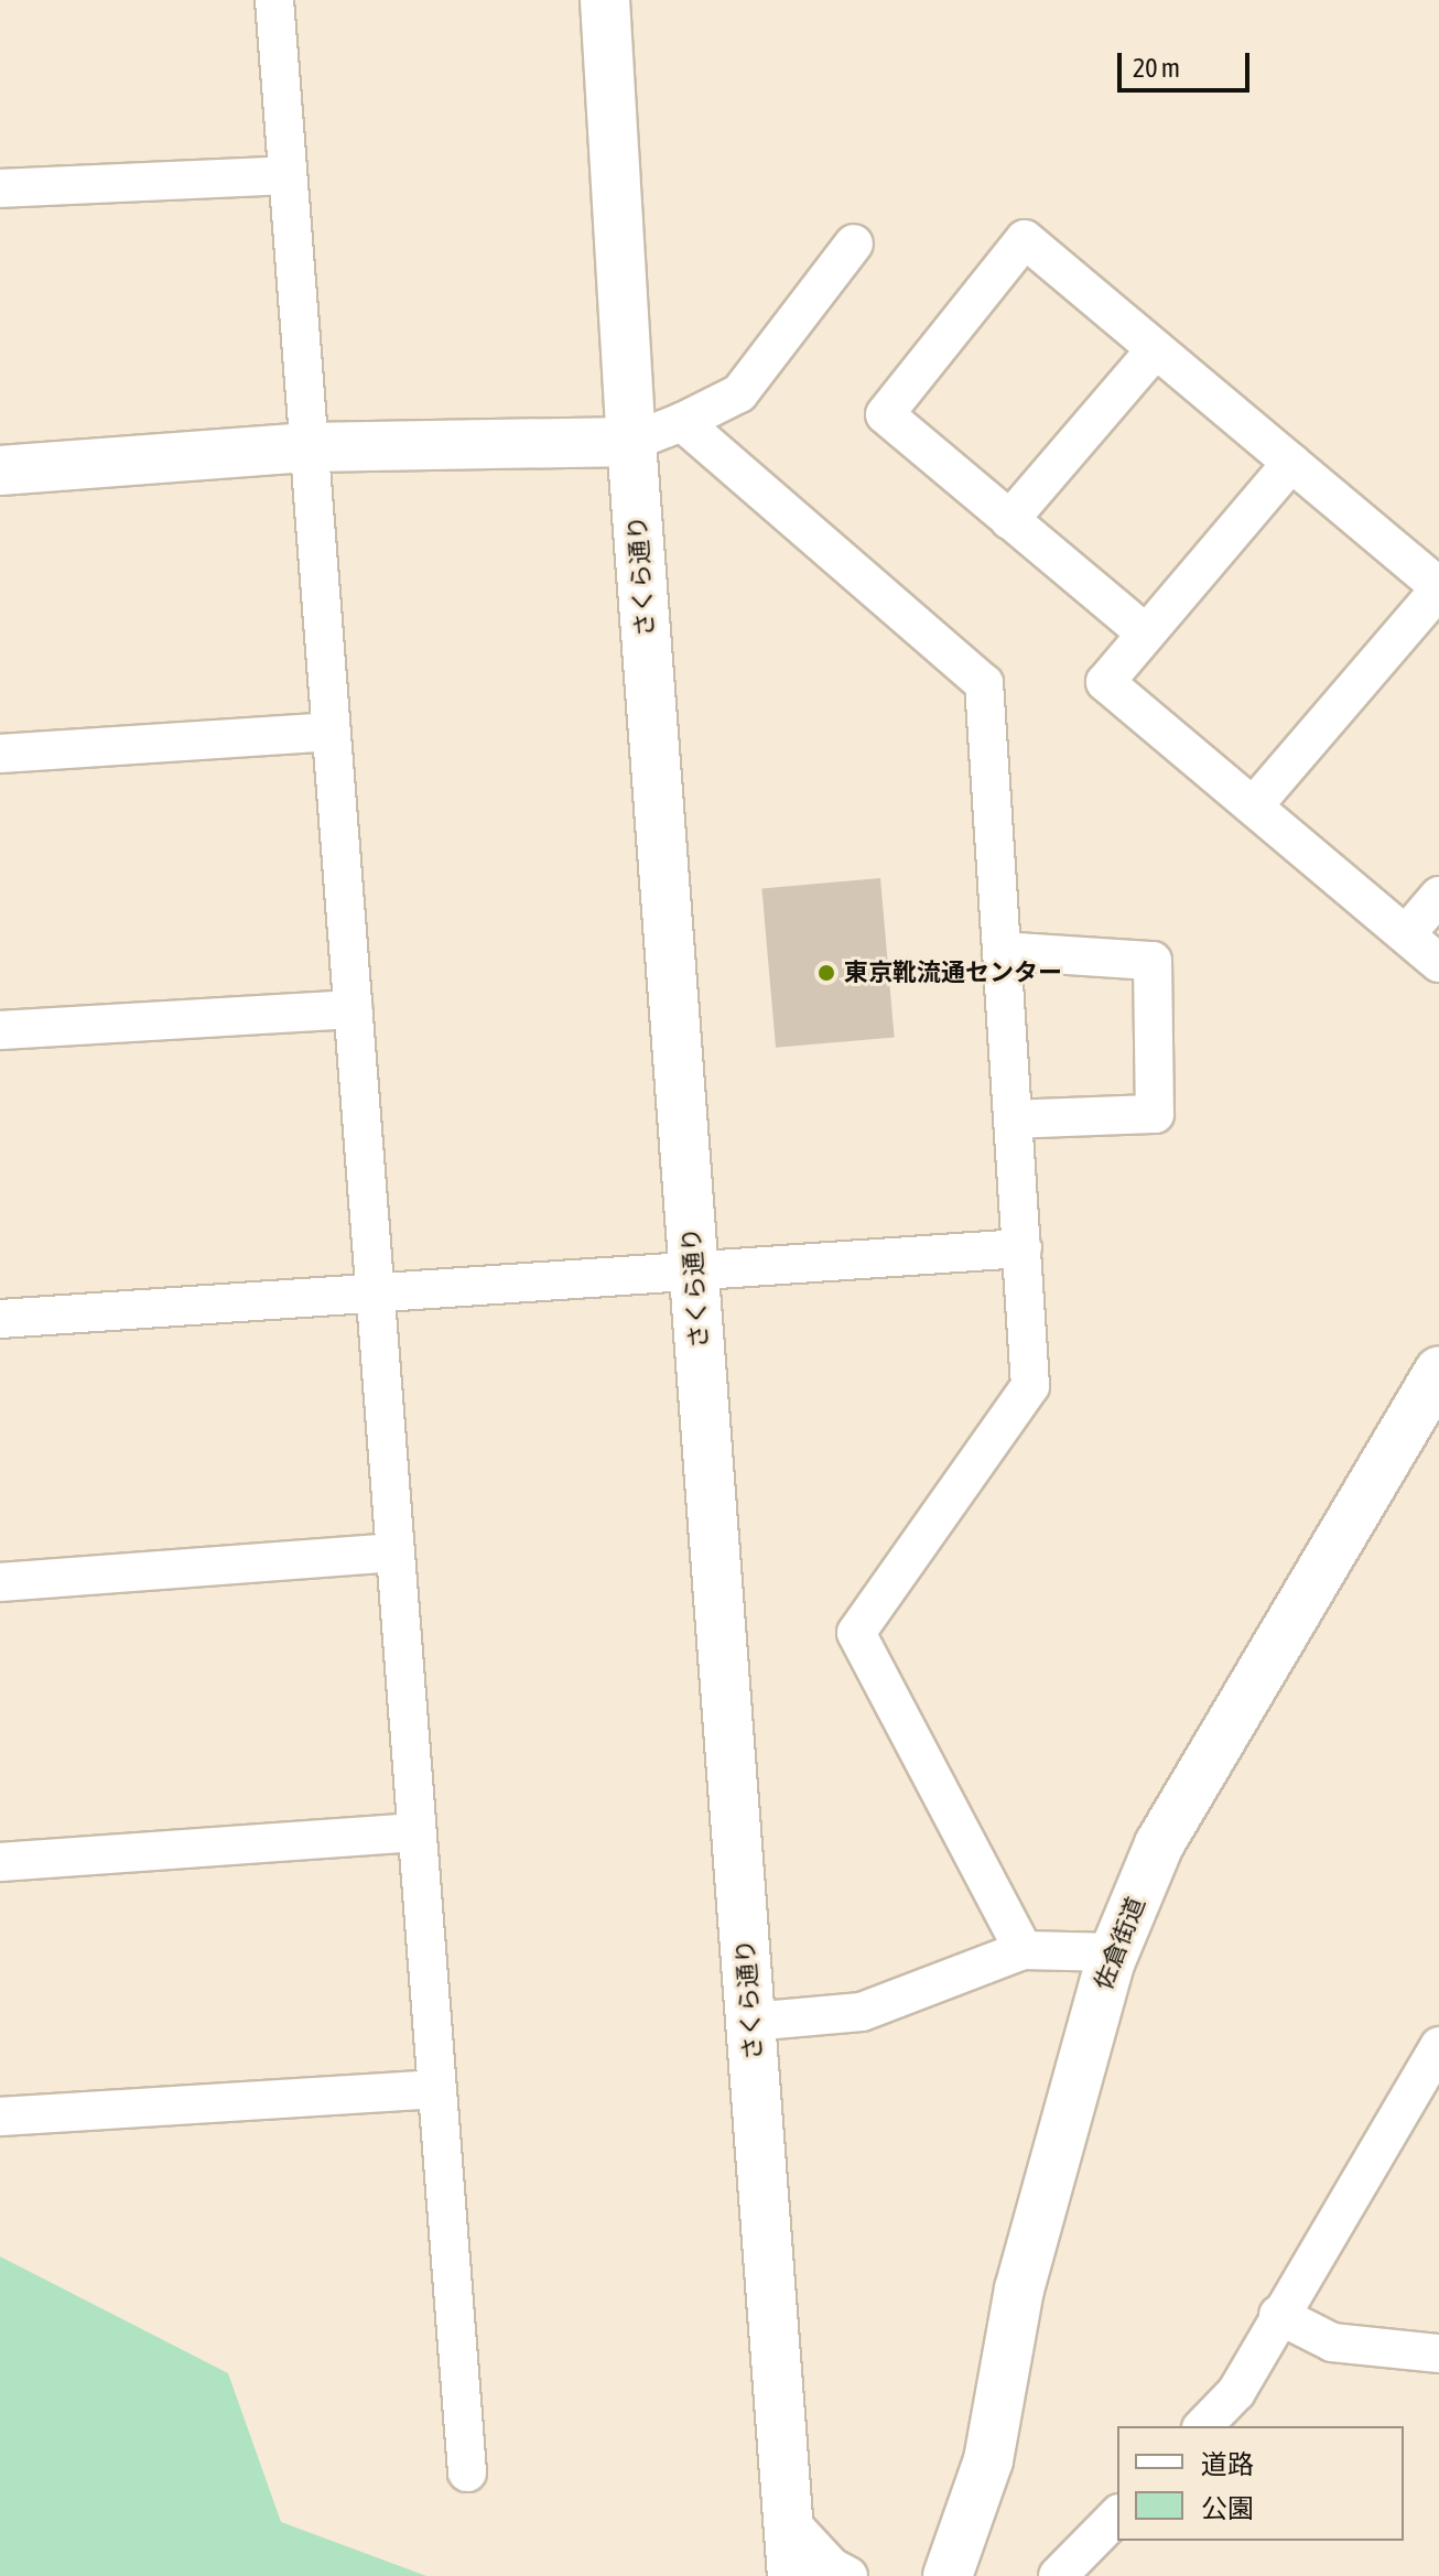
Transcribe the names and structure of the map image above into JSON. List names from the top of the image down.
{
  "streets": {
    "street": ["さくら通り", "佐倉街道"]
  },
  "places": ["東京靴流通センター"],
  "legend": ["道路", "公園"],
  "scale_bar": "20 m"
}
